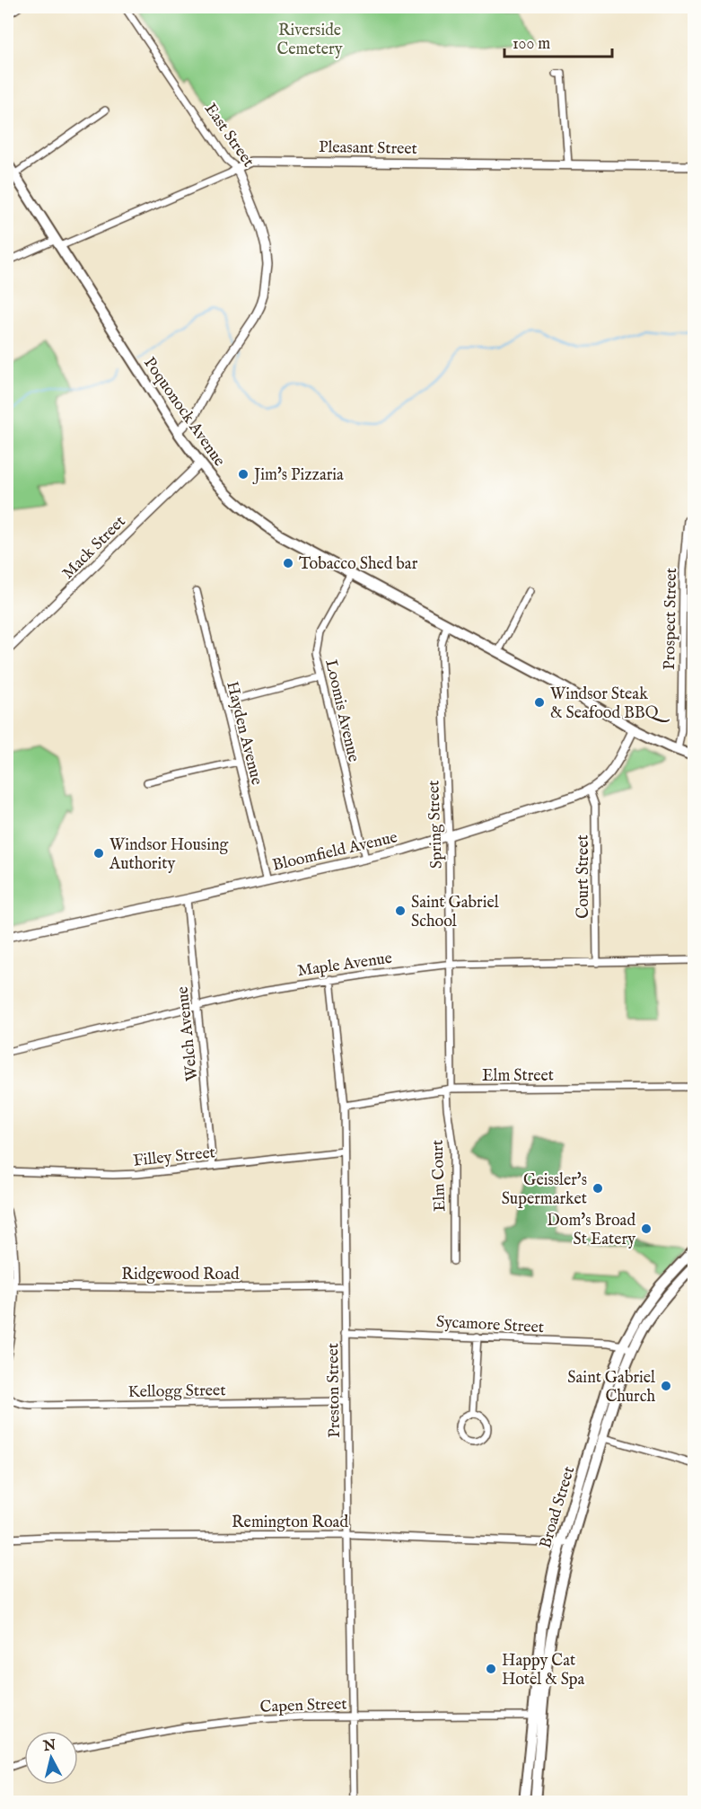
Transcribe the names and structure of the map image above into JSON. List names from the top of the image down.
{
  "streets": {
    "main road": ["Poquonock Avenue", "Broad Street"],
    "street": [
      "East Street",
      "Pleasant Street",
      "Mack Street",
      "Prospect Street",
      "Loomis Avenue",
      "Hayden Avenue",
      "Spring Street",
      "Bloomfield Avenue",
      "Court Street",
      "Maple Avenue",
      "Welch Avenue",
      "Elm Street",
      "Filley Street",
      "Elm Court",
      "Ridgewood Road",
      "Sycamore Street",
      "Kellogg Street",
      "Preston Street",
      "Remington Road",
      "Capen Street"
    ]
  },
  "crossings": [
    ["East Street", "Pleasant Street"],
    ["East Street", "Poquonock Avenue"],
    ["Pleasant Street", "Poquonock Avenue"],
    ["Poquonock Avenue", "Mack Street"],
    ["Poquonock Avenue", "Prospect Street"],
    ["Poquonock Avenue", "Loomis Avenue"],
    ["Poquonock Avenue", "Spring Street"],
    ["Poquonock Avenue", "Bloomfield Avenue"],
    ["Loomis Avenue", "Bloomfield Avenue"],
    ["Hayden Avenue", "Bloomfield Avenue"],
    ["Spring Street", "Bloomfield Avenue"],
    ["Spring Street", "Maple Avenue"],
    ["Spring Street", "Elm Street"],
    ["Spring Street", "Elm Court"],
    ["Bloomfield Avenue", "Court Street"],
    ["Bloomfield Avenue", "Welch Avenue"],
    ["Court Street", "Maple Avenue"],
    ["Maple Avenue", "Welch Avenue"],
    ["Maple Avenue", "Preston Street"],
    ["Welch Avenue", "Filley Street"],
    ["Elm Street", "Elm Court"],
    ["Elm Street", "Preston Street"],
    ["Filley Street", "Preston Street"],
    ["Ridgewood Road", "Preston Street"],
    ["Sycamore Street", "Preston Street"],
    ["Sycamore Street", "Broad Street"],
    ["Kellogg Street", "Preston Street"],
    ["Preston Street", "Remington Road"],
    ["Preston Street", "Capen Street"],
    ["Broad Street", "Remington Road"],
    ["Broad Street", "Capen Street"]
  ],
  "parks": ["Riverside Cemetery"],
  "places": [
    "Jim's Pizzaria",
    "Tobacco Shed bar",
    "Windsor Steak & Seafood BBQ",
    "Windsor Housing Authority",
    "Saint Gabriel School",
    "Geissler's Supermarket",
    "Dom's Broad St Eatery",
    "Saint Gabriel Church",
    "Happy Cat Hotel & Spa"
  ],
  "scale_bar": "100 m",
  "north": "top"
}
